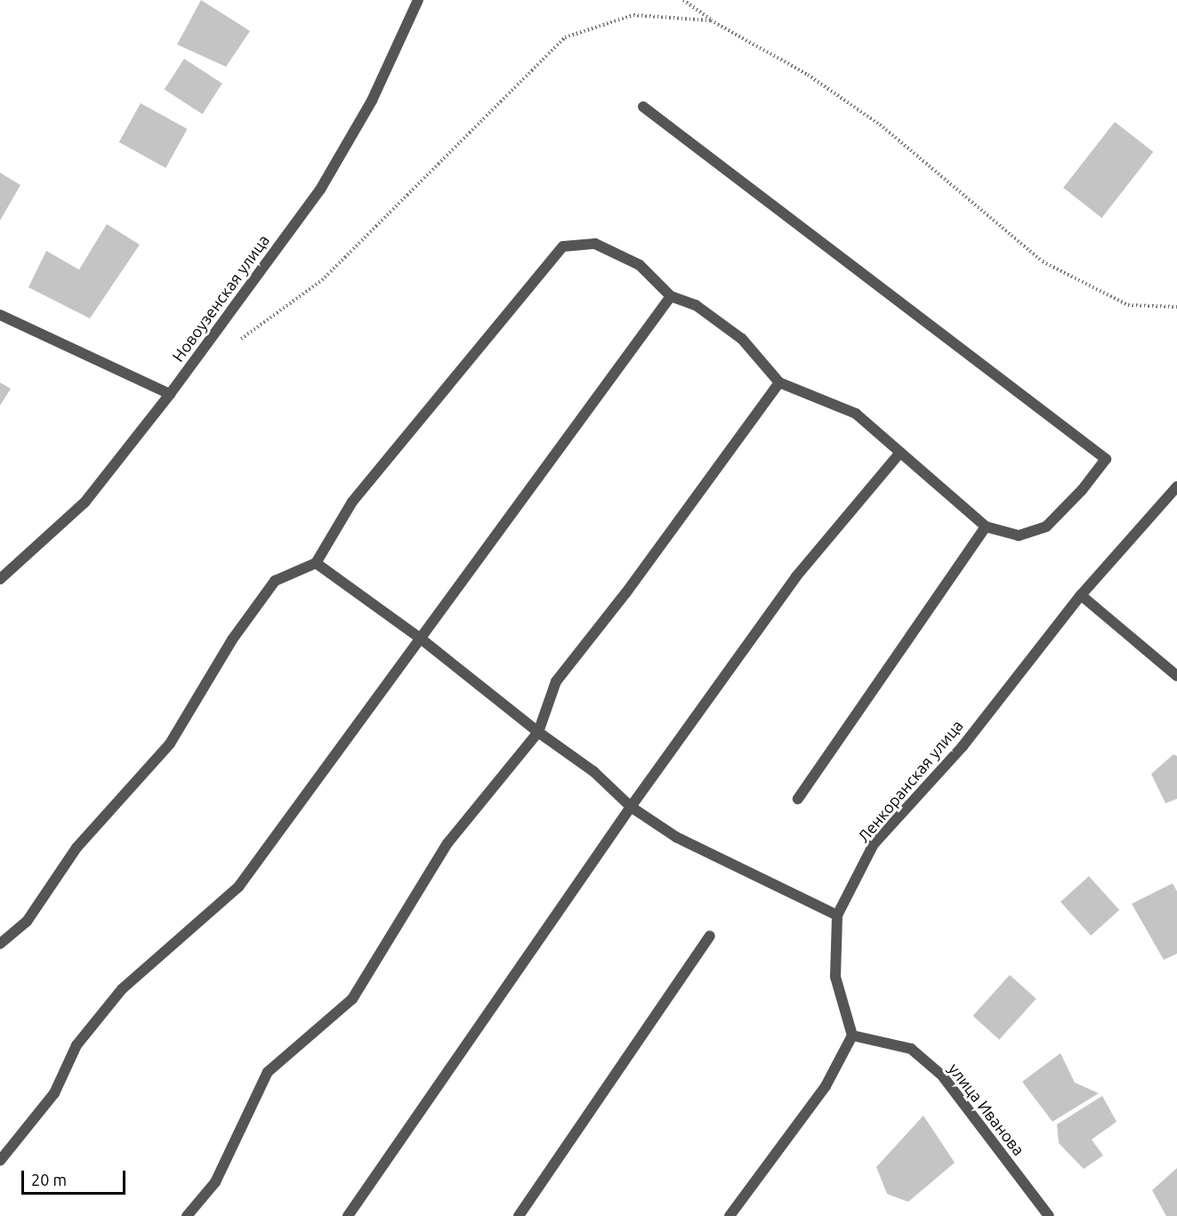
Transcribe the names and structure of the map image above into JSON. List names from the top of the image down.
{
  "streets": {
    "street": ["Новоузенская улица", "Ленкоранская улица", "улица Иванова"]
  },
  "crossings": [
    ["Ленкоранская улица", "улица Иванова"]
  ],
  "scale_bar": "20 m"
}
